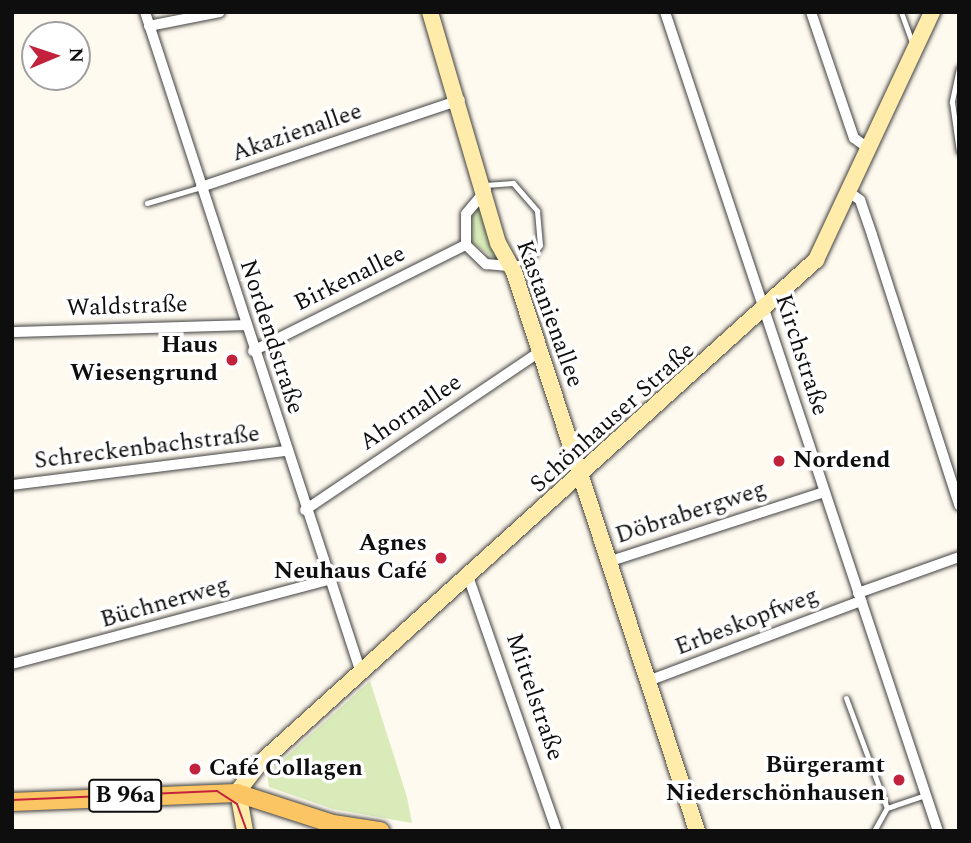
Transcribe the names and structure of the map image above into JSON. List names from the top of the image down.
{
  "streets": {
    "main road": ["B 96a"],
    "street": [
      "Akazienallee",
      "Birkenallee",
      "Waldstraße",
      "Kastanienallee",
      "Nordendstraße",
      "Kirchstraße",
      "Ahornallee",
      "Schönhauser Straße",
      "Schreckenbachstraße",
      "Döbrabergweg",
      "Büchnerweg",
      "Erbeskopfweg",
      "Mittelstraße"
    ]
  },
  "crossings": [
    ["Akazienallee", "Kastanienallee"],
    ["Akazienallee", "Nordendstraße"],
    ["Birkenallee", "Nordendstraße"],
    ["Waldstraße", "Nordendstraße"],
    ["Kastanienallee", "Ahornallee"],
    ["Kastanienallee", "Schönhauser Straße"],
    ["Kastanienallee", "Döbrabergweg"],
    ["Kastanienallee", "Erbeskopfweg"],
    ["Nordendstraße", "Ahornallee"],
    ["Nordendstraße", "Schönhauser Straße"],
    ["Nordendstraße", "Schreckenbachstraße"],
    ["Nordendstraße", "Büchnerweg"],
    ["Kirchstraße", "Schönhauser Straße"],
    ["Kirchstraße", "Döbrabergweg"],
    ["Kirchstraße", "Erbeskopfweg"],
    ["Schönhauser Straße", "Mittelstraße"],
    ["Schönhauser Straße", "B 96a"]
  ],
  "places": [
    "Haus Wiesengrund",
    "Nordend",
    "Agnes Neuhaus Café",
    "Café Collagen",
    "Bürgeramt Niederschönhausen"
  ],
  "north": "right"
}
